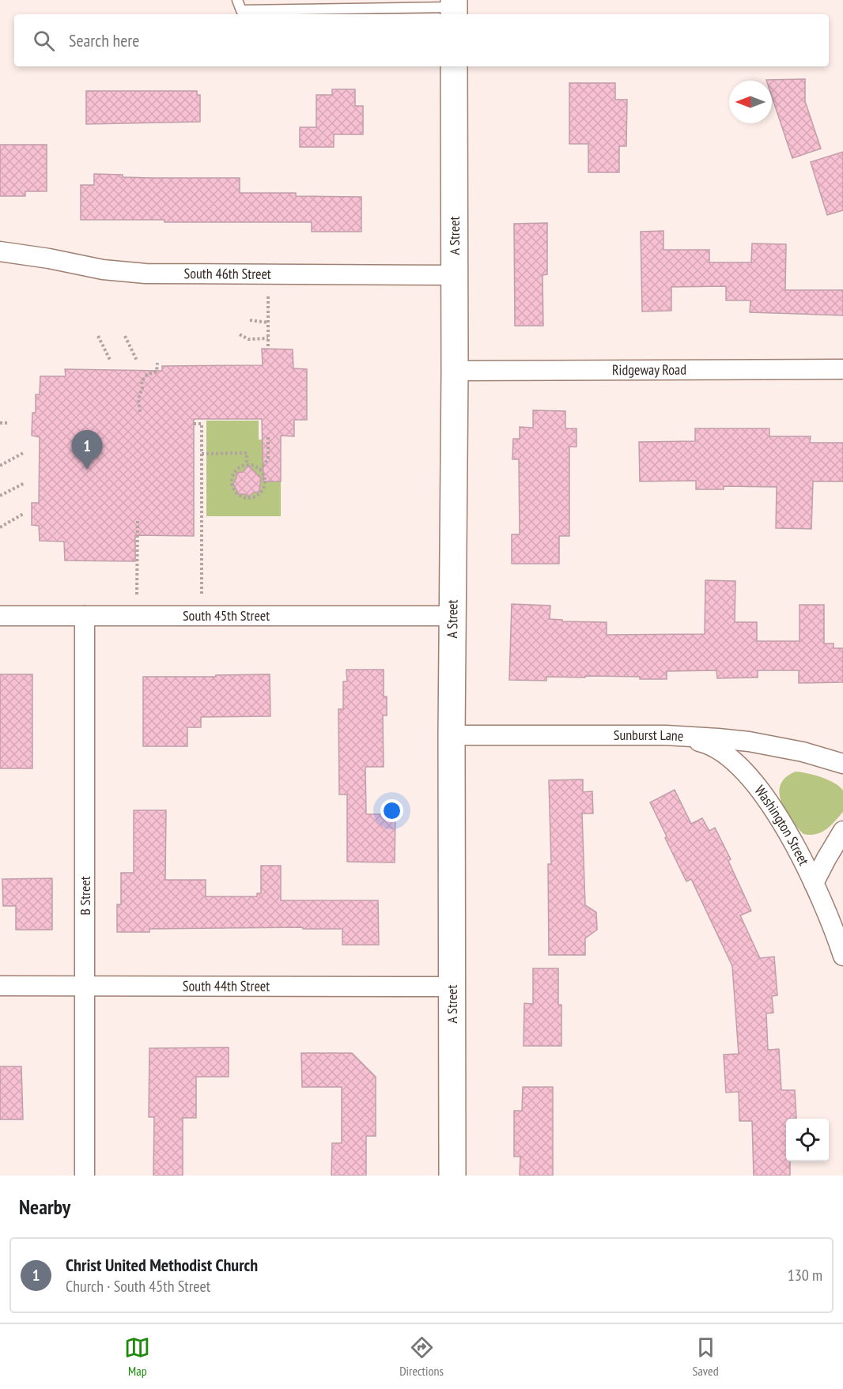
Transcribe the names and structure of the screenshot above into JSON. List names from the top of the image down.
{
  "streets": {
    "main road": ["A Street"],
    "street": [
      "South 46th Street",
      "Ridgeway Road",
      "South 45th Street",
      "Sunburst Lane",
      "Washington Street",
      "B Street",
      "South 44th Street"
    ]
  },
  "crossings": [
    ["A Street", "South 46th Street"],
    ["A Street", "Ridgeway Road"],
    ["A Street", "South 45th Street"],
    ["A Street", "Sunburst Lane"],
    ["A Street", "South 44th Street"],
    ["South 45th Street", "B Street"],
    ["Sunburst Lane", "Washington Street"],
    ["B Street", "South 44th Street"]
  ],
  "north": "left",
  "page": {
    "search": "Search here",
    "pins": "1",
    "heading": "Nearby",
    "list": [
      {
        "mark": "1",
        "name": "Christ United Methodist Church",
        "note": "Church · South 45th Street",
        "value": "130 m"
      }
    ],
    "nav": ["Map", "Directions", "Saved"]
  }
}
